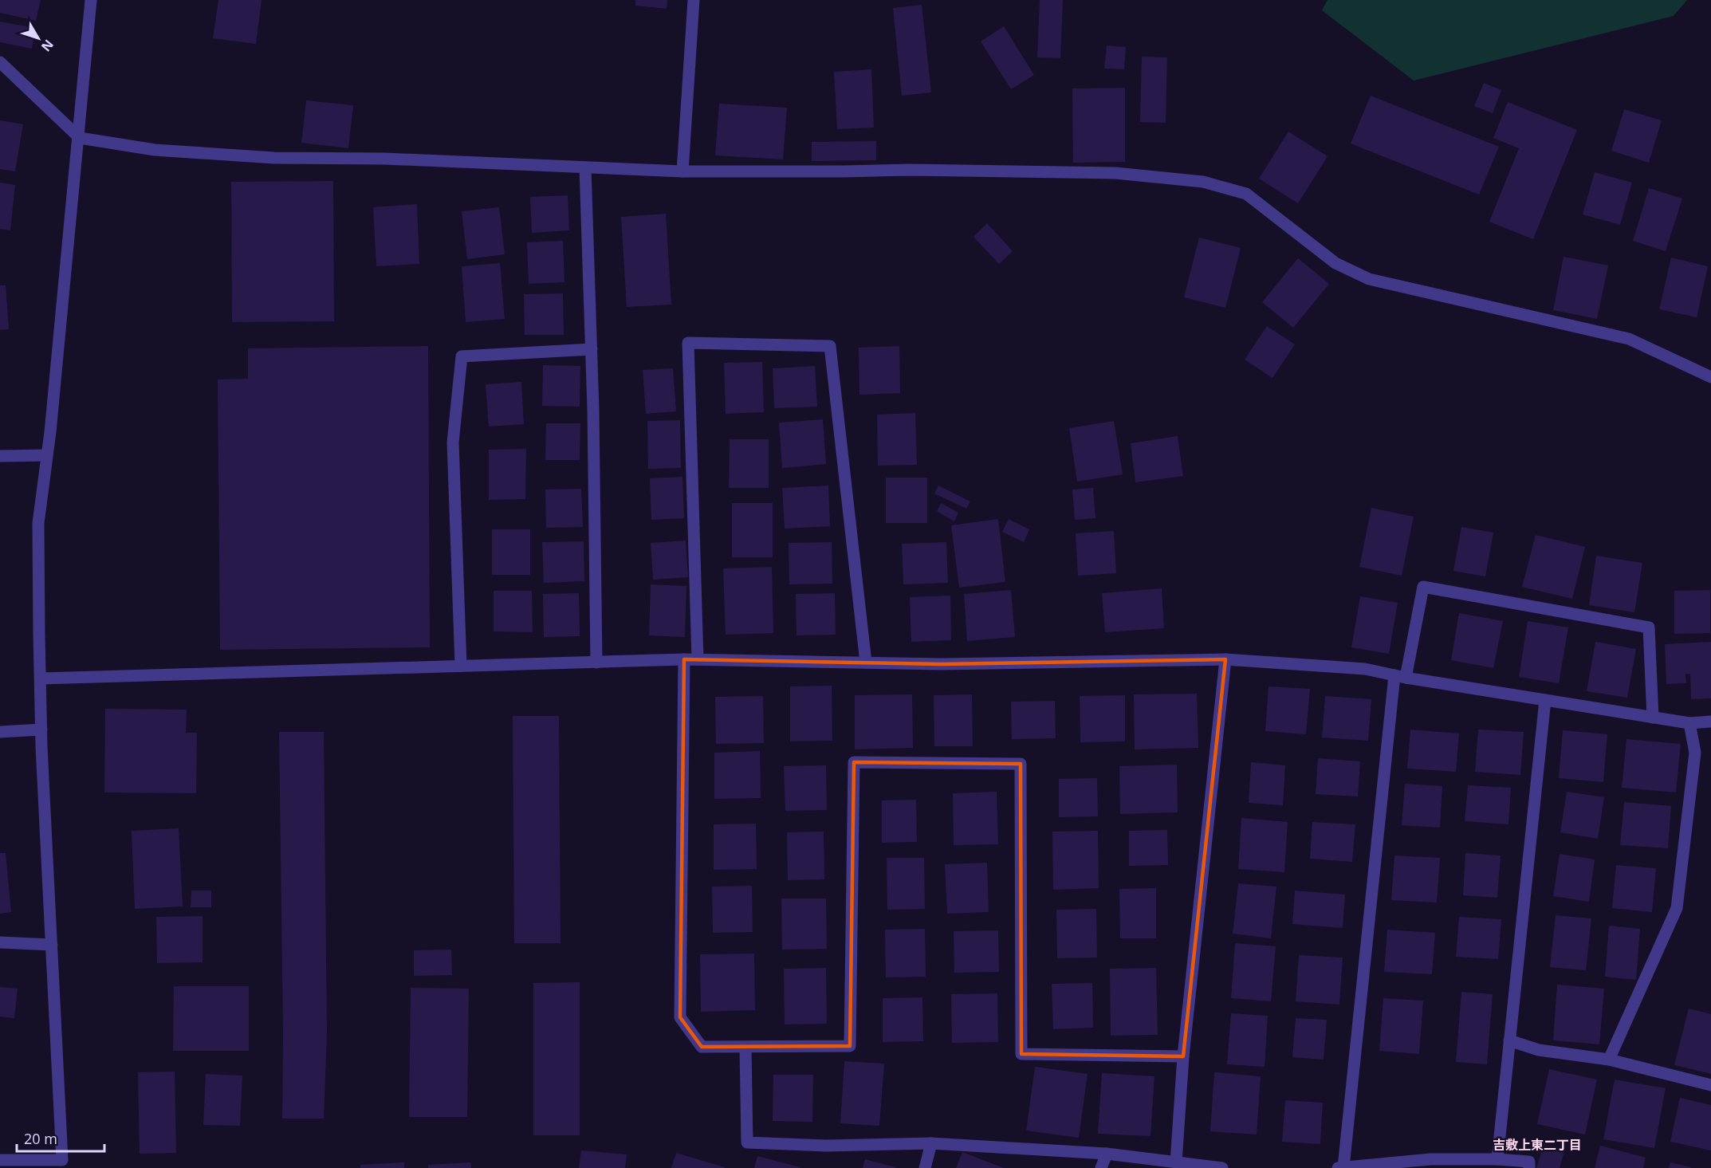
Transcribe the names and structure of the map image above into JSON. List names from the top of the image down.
{
  "districts": ["吉敷上東二丁目"],
  "scale_bar": "20 m",
  "north": "bottom right"
}
